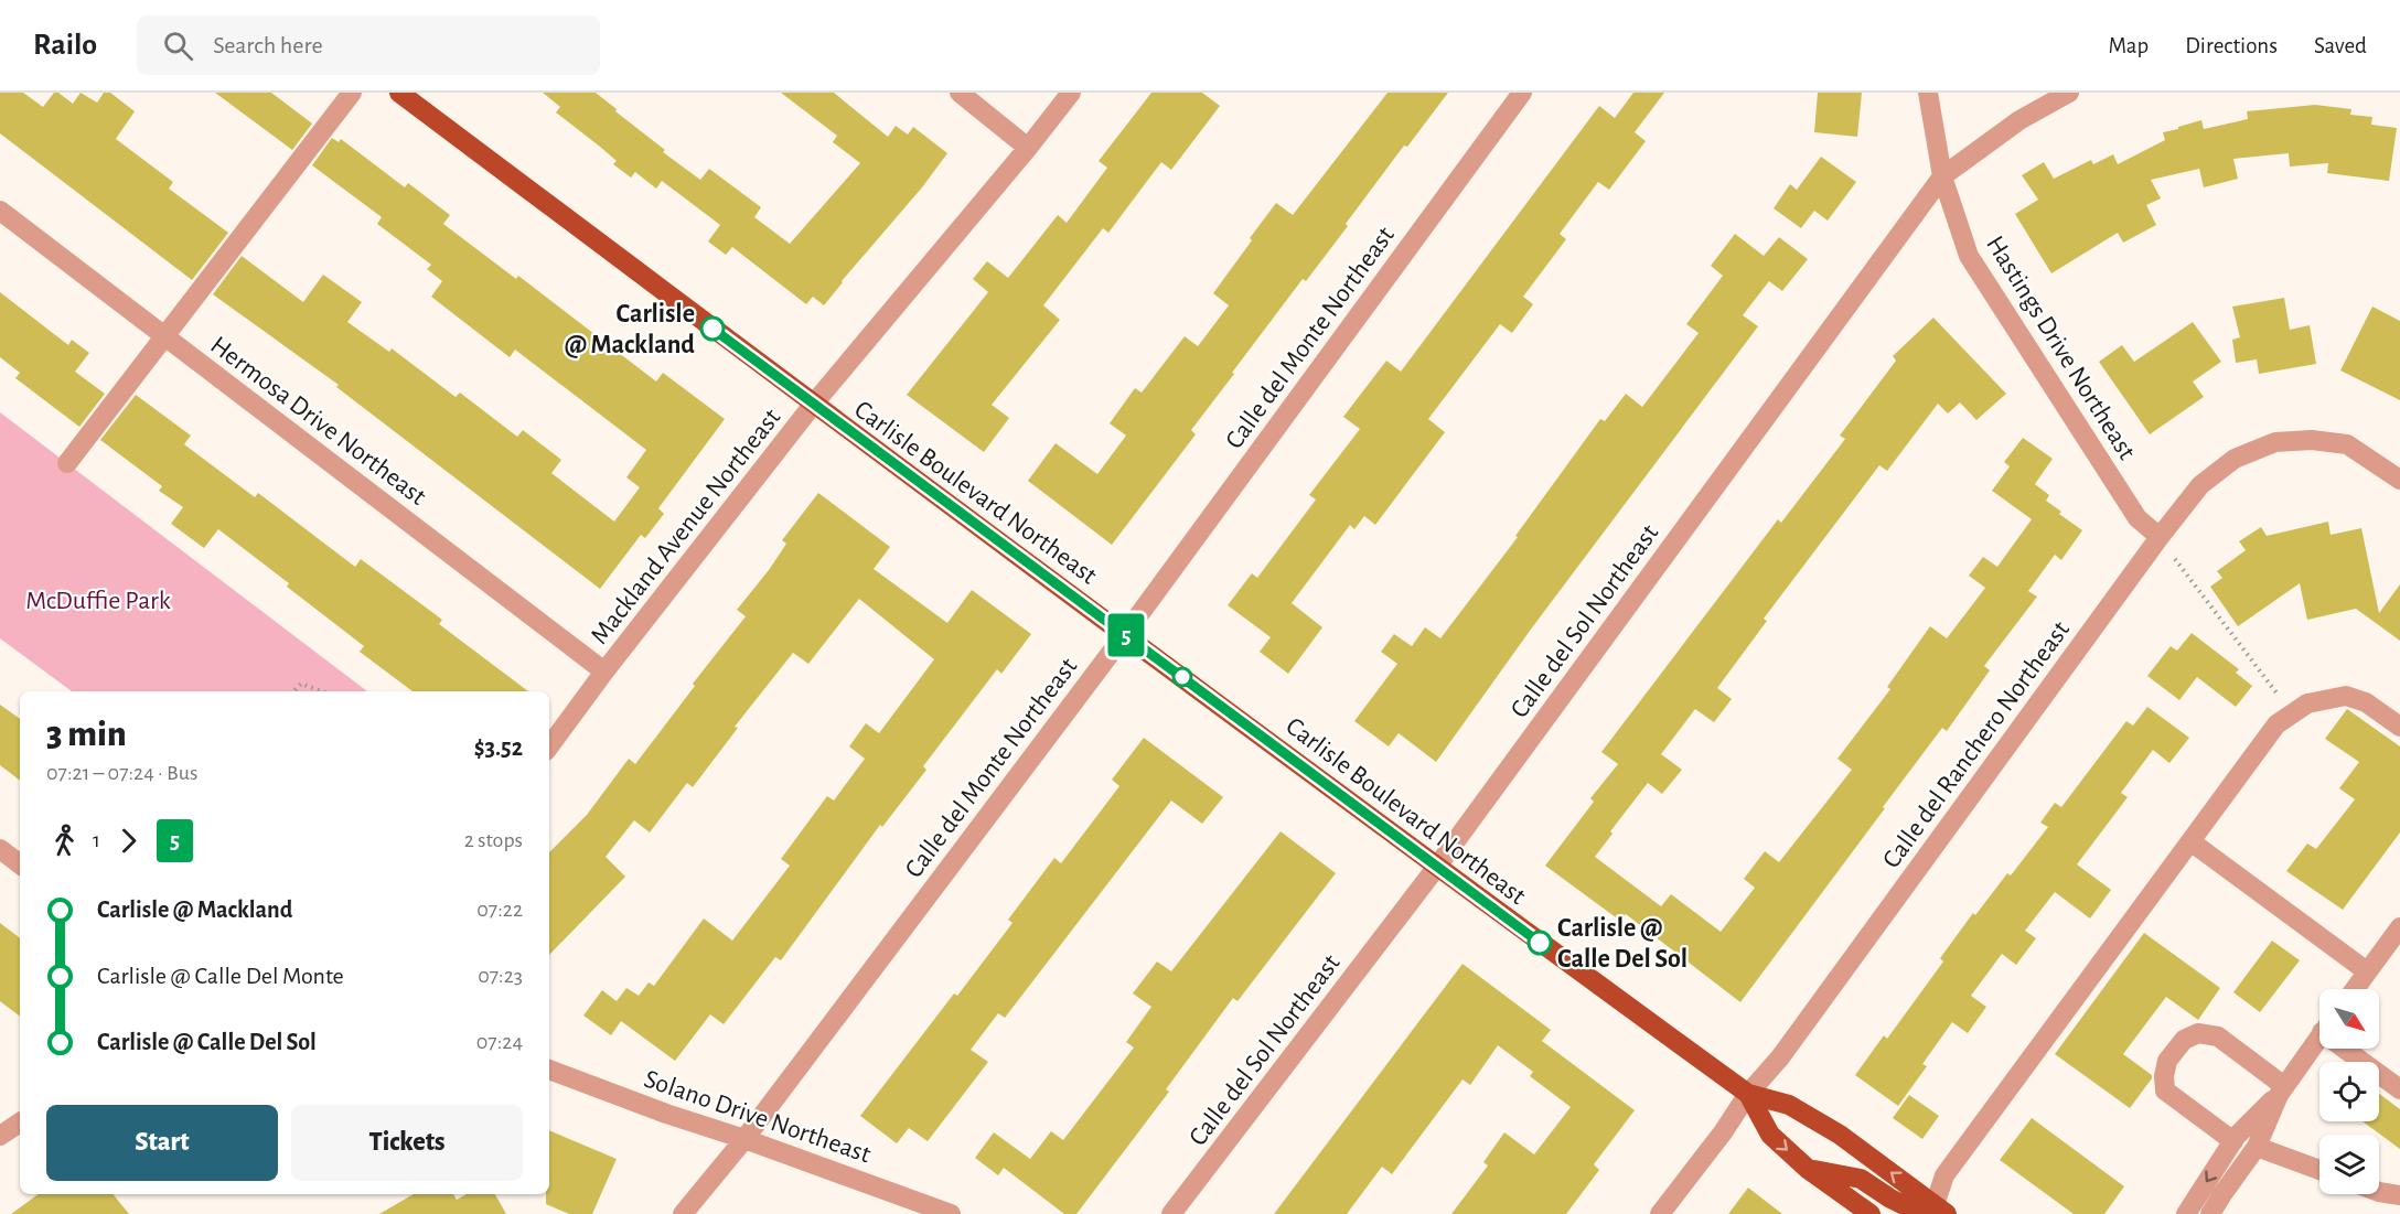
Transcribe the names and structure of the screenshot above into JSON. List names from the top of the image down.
{
  "streets": {
    "main road": ["Carlisle Boulevard Northeast"],
    "street": [
      "Calle del Monte Northeast",
      "Hastings Drive Northeast",
      "Hermosa Drive Northeast",
      "Mackland Avenue Northeast",
      "Calle del Sol Northeast",
      "Calle del Ranchero Northeast",
      "Solano Drive Northeast"
    ]
  },
  "crossings": [
    ["Calle del Monte Northeast", "Carlisle Boulevard Northeast"],
    ["Calle del Monte Northeast", "Solano Drive Northeast"],
    ["Hastings Drive Northeast", "Calle del Sol Northeast"],
    ["Hastings Drive Northeast", "Calle del Ranchero Northeast"],
    ["Hermosa Drive Northeast", "Mackland Avenue Northeast"],
    ["Carlisle Boulevard Northeast", "Mackland Avenue Northeast"],
    ["Carlisle Boulevard Northeast", "Calle del Sol Northeast"],
    ["Carlisle Boulevard Northeast", "Calle del Ranchero Northeast"]
  ],
  "parks": ["McDuffie Park"],
  "places": ["Carlisle @ Mackland", "Carlisle @ Calle Del Sol"],
  "lines": ["bus line 5"],
  "north": "bottom right",
  "page": {
    "header": "Railo",
    "search": "Search here",
    "nav": ["Map", "Directions", "Saved"],
    "on_map": "5",
    "heading": ["3 min", "07:21 – 07:24 · Bus", "$3.52"],
    "legs": ["1", "5", "2 stops"],
    "list": [
      {
        "name": "Carlisle @ Mackland",
        "value": "07:22"
      },
      {
        "name": "Carlisle @ Calle Del Monte",
        "value": "07:23"
      },
      {
        "name": "Carlisle @ Calle Del Sol",
        "value": "07:24"
      }
    ],
    "buttons": ["Start", "Tickets"]
  }
}
